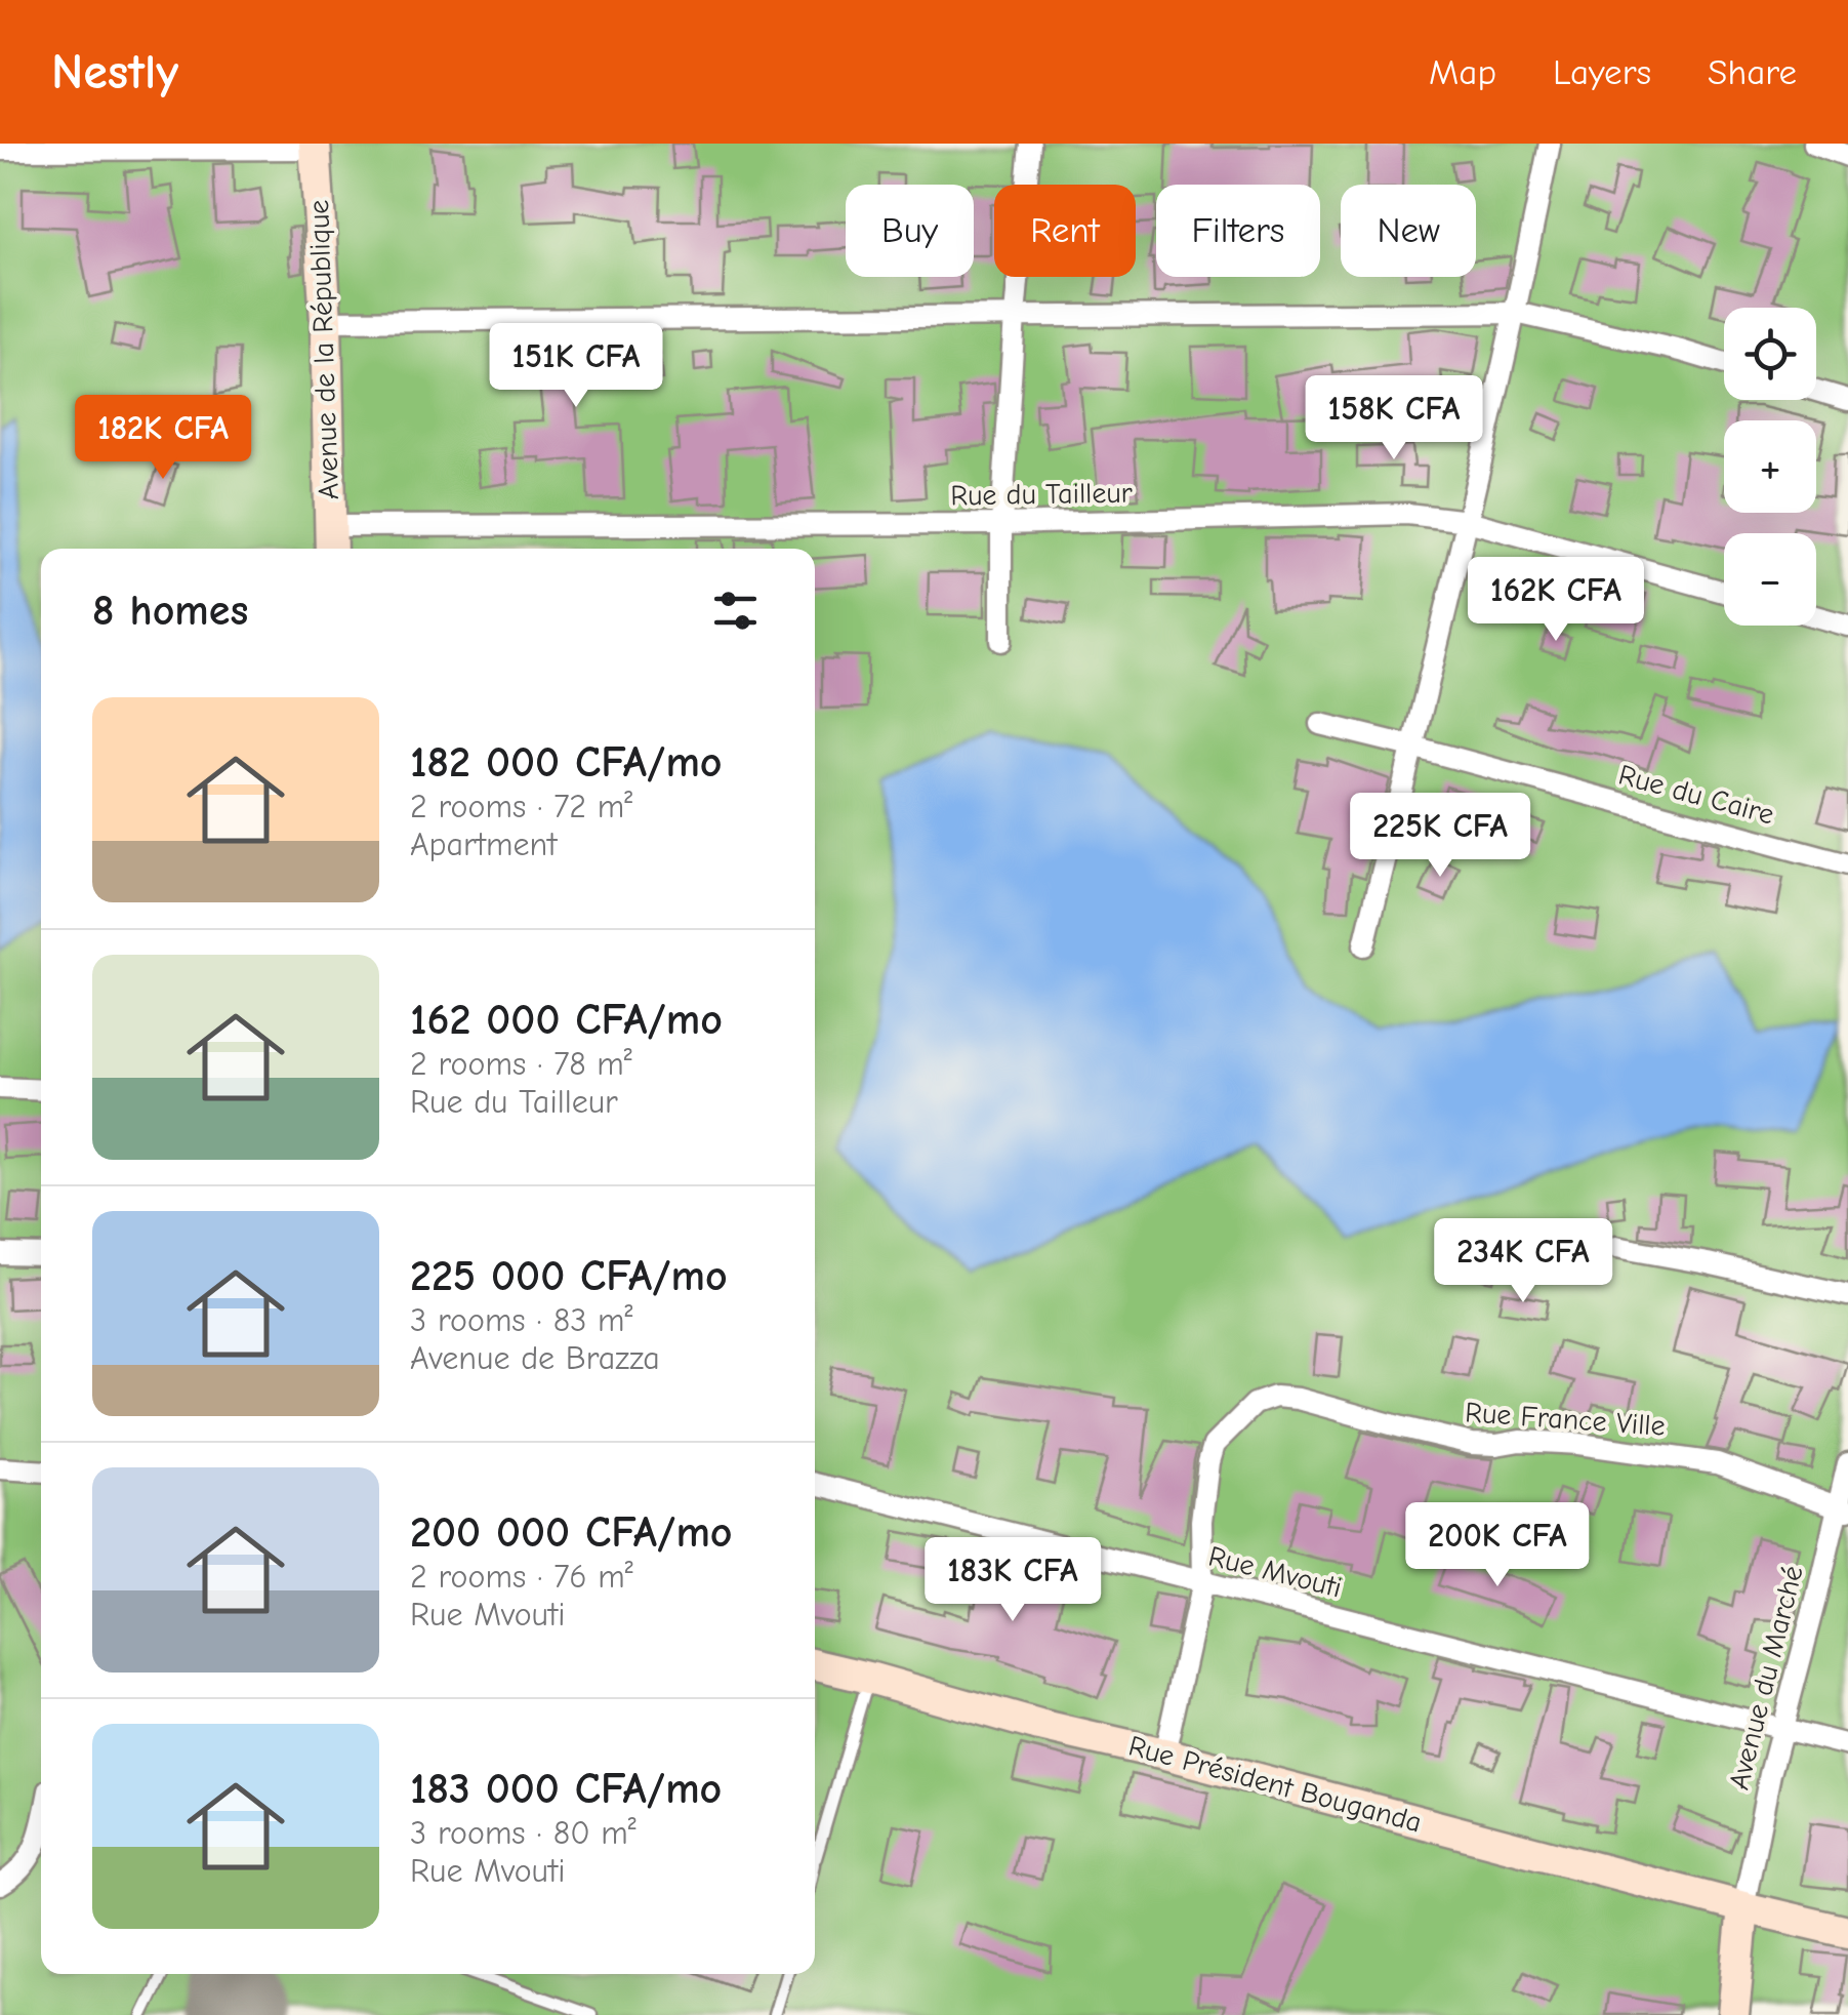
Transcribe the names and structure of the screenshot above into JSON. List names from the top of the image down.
{
  "streets": {
    "street": [
      "Avenue de la République",
      "Rue du Tailleur",
      "Rue du Caire",
      "Rue France Ville",
      "Rue Mvouti",
      "Avenue du Marché",
      "Rue Président Bouganda"
    ]
  },
  "crossings": [
    ["Avenue de la République", "Rue du Tailleur"],
    ["Rue France Ville", "Rue Mvouti"],
    ["Rue France Ville", "Avenue du Marché"],
    ["Rue Mvouti", "Avenue du Marché"],
    ["Avenue du Marché", "Rue Président Bouganda"]
  ],
  "page": {
    "header": "Nestly",
    "nav": ["Map", "Layers", "Share"],
    "chip": [
      "Buy",
      "Rent",
      "Filters",
      "New"
    ],
    "map_buttons": ["+", "−"],
    "price": [
      "151K CFA",
      "158K CFA",
      "182K CFA",
      "162K CFA",
      "225K CFA",
      "234K CFA",
      "200K CFA",
      "183K CFA"
    ],
    "heading": "8 homes",
    "list": [
      {
        "name": "182 000 CFA/mo",
        "note": "2 rooms · 72 m² · Apartment"
      },
      {
        "name": "162 000 CFA/mo",
        "note": "2 rooms · 78 m² · Rue du Tailleur"
      },
      {
        "name": "225 000 CFA/mo",
        "note": "3 rooms · 83 m² · Avenue de Brazza"
      },
      {
        "name": "200 000 CFA/mo",
        "note": "2 rooms · 76 m² · Rue Mvouti"
      },
      {
        "name": "183 000 CFA/mo",
        "note": "3 rooms · 80 m² · Rue Mvouti"
      }
    ]
  }
}
